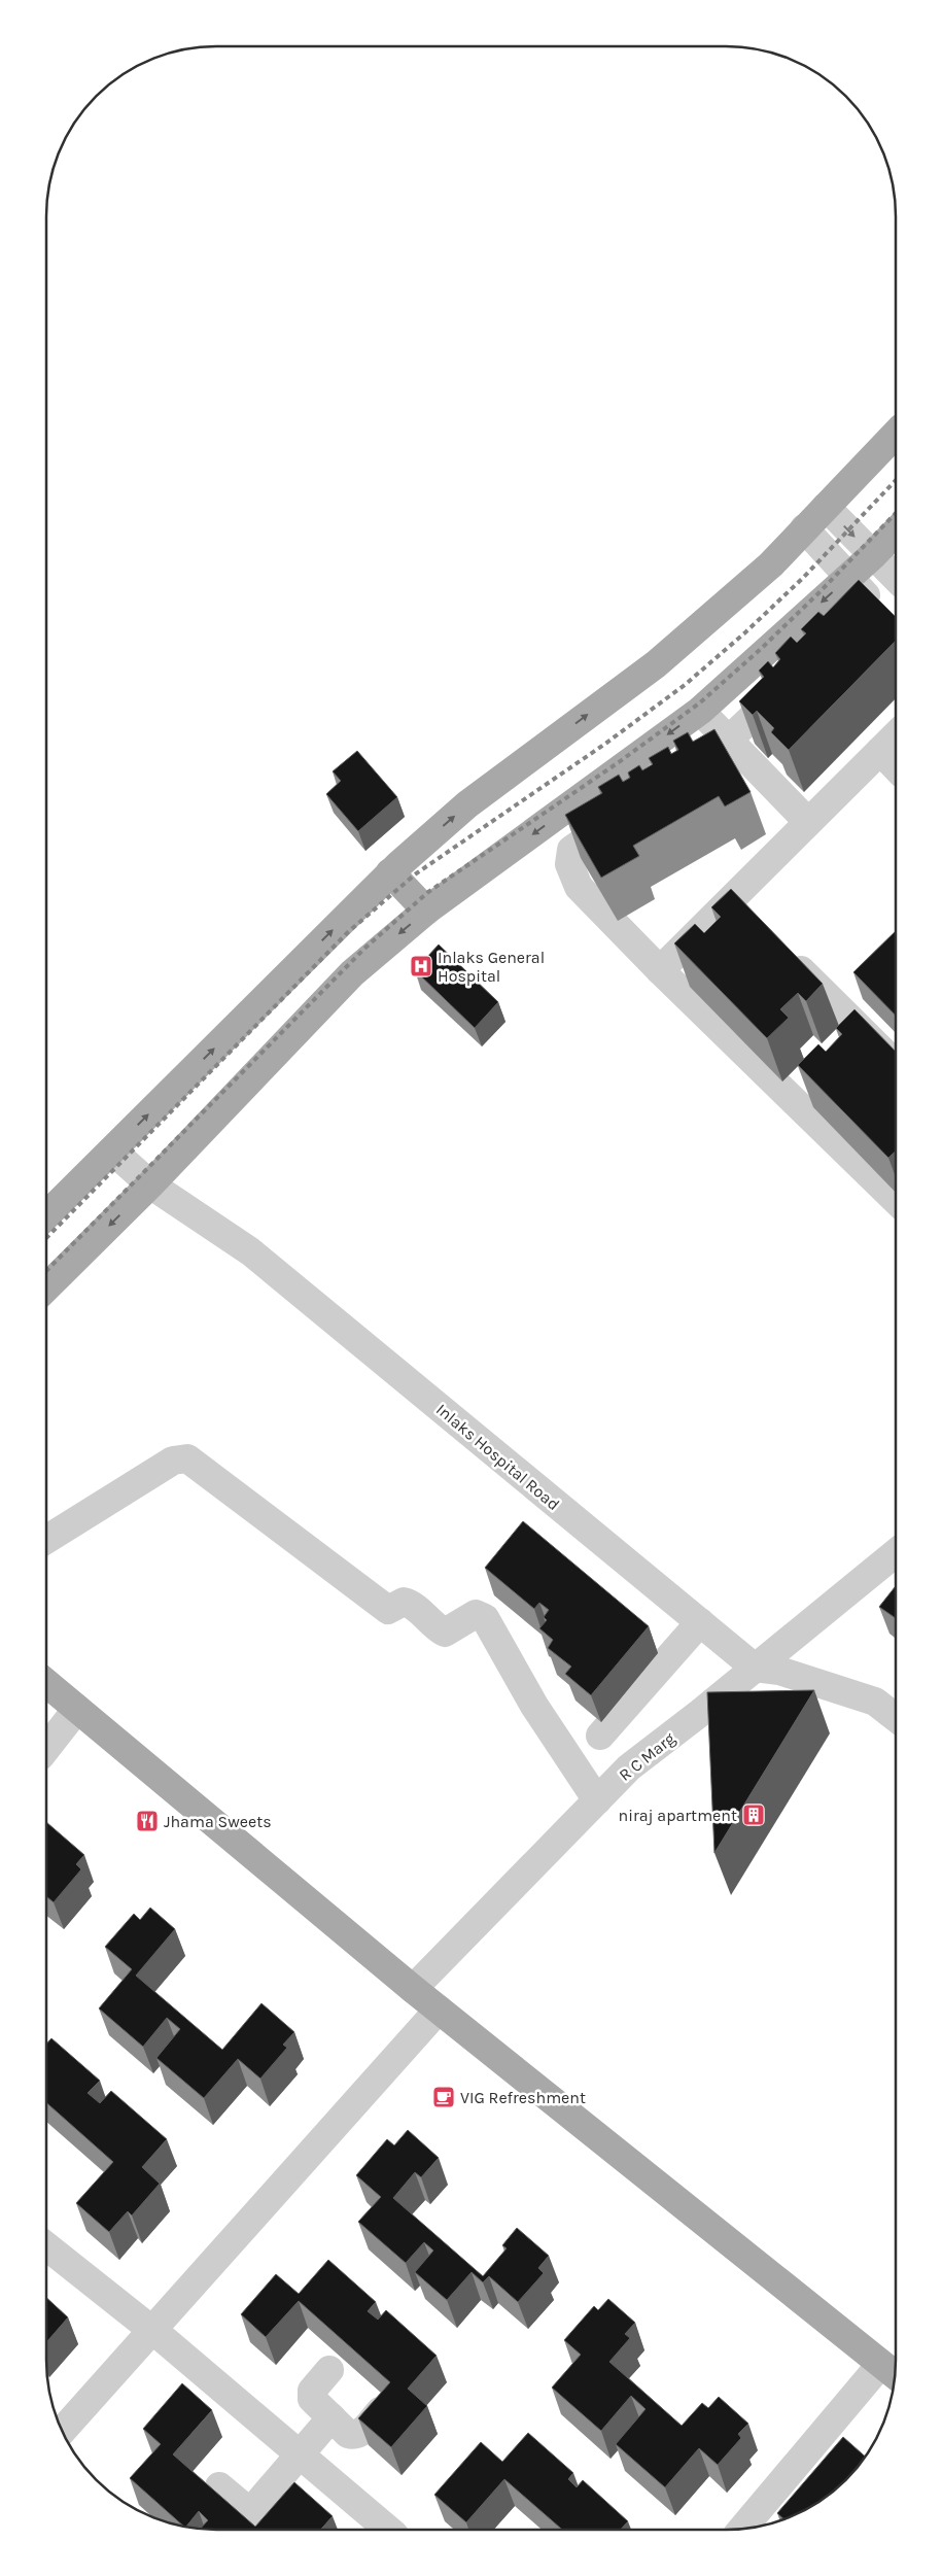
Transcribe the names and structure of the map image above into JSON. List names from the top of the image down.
{
  "streets": {
    "street": ["Inlaks Hospital Road", "R C Marg"]
  },
  "crossings": [
    ["Inlaks Hospital Road", "R C Marg"]
  ],
  "places": {
    "hospital": ["Inlaks General Hospital"],
    "building": ["niraj apartment"],
    "restaurant": ["Jhama Sweets"],
    "cafe": ["VIG Refreshment"]
  }
}
